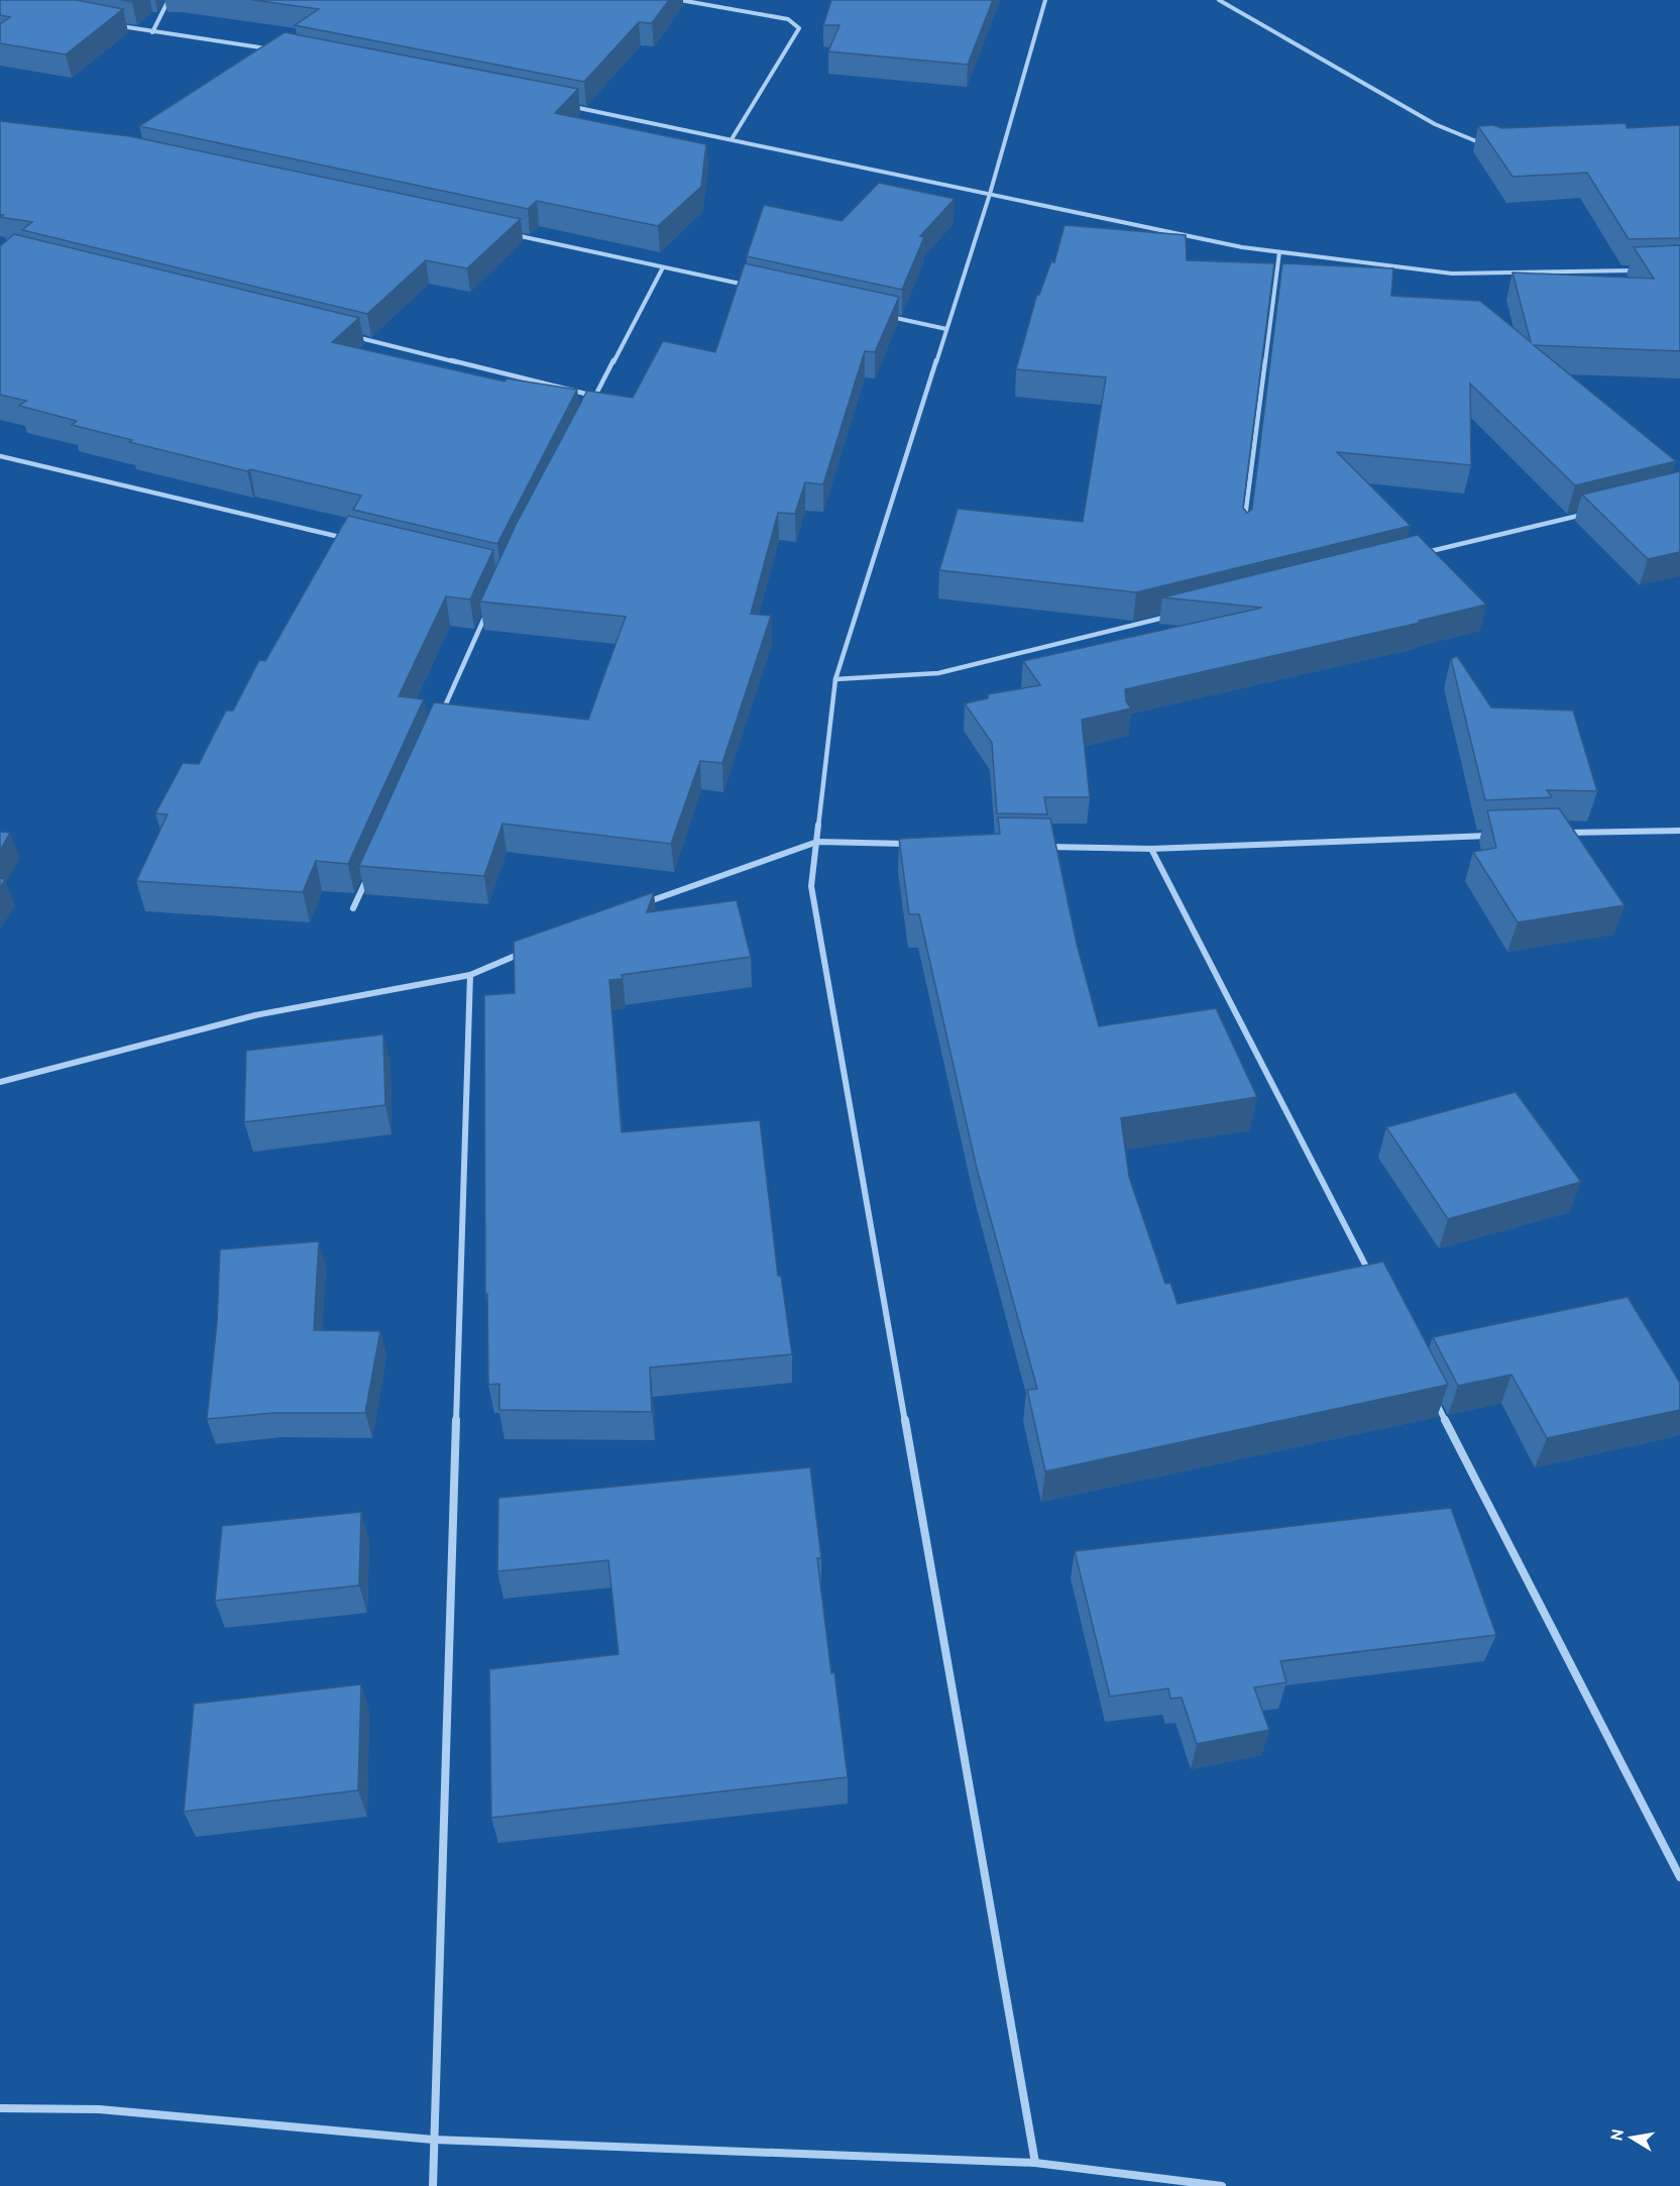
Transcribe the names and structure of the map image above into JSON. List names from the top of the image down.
{
  "north": "left"
}
